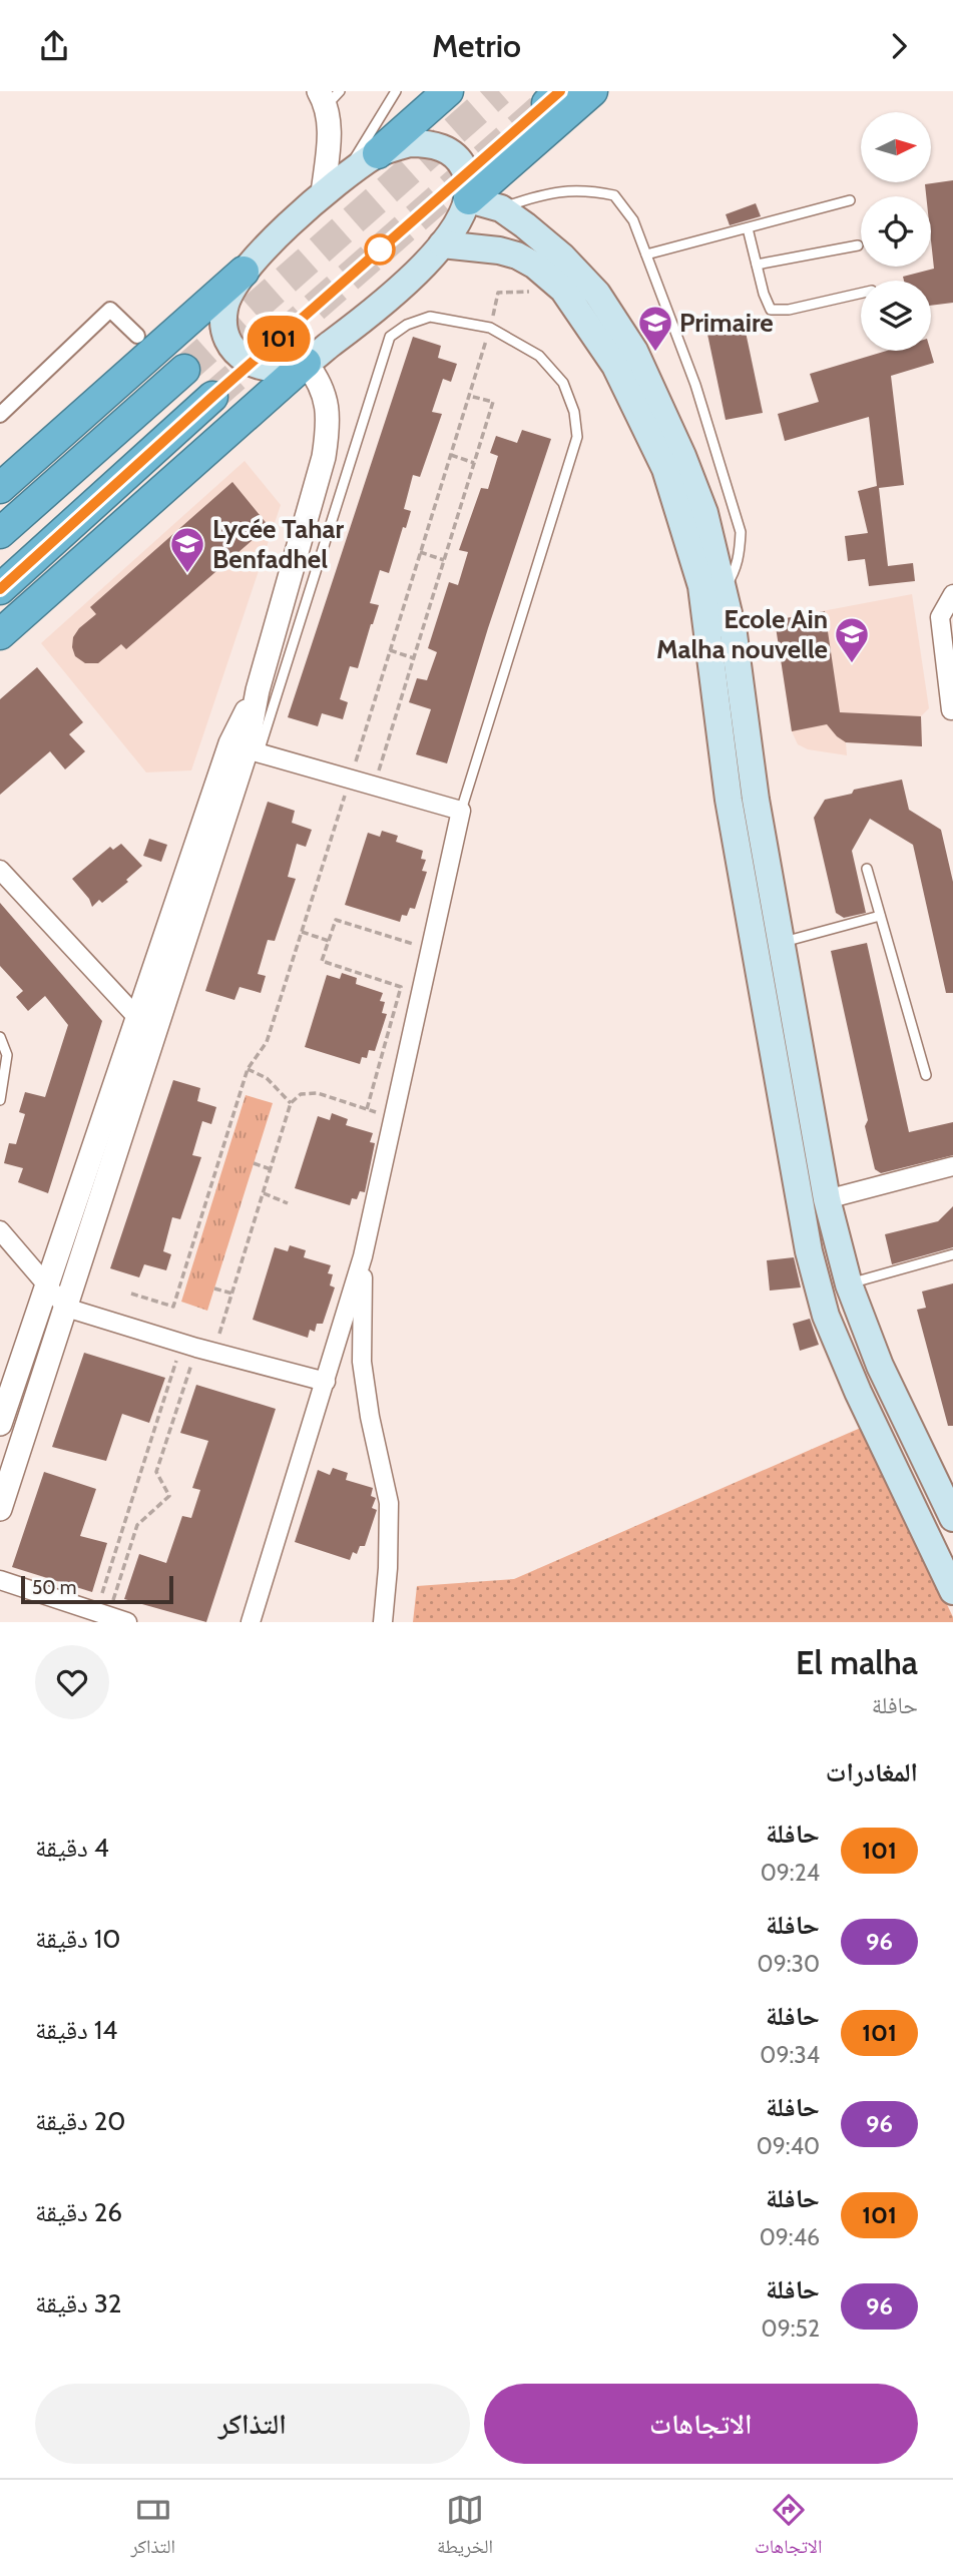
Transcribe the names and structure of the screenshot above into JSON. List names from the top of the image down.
{
  "places": {
    "school or university": ["Primaire", "Lycée Tahar Benfadhel", "Ecole Ain Malha nouvelle"]
  },
  "lines": ["bus line 101"],
  "scale_bar": "50 m",
  "north": "right",
  "page": {
    "header": "Metrio",
    "on_map": "101",
    "scale": "50 m",
    "heading": [
      ["El malha", "حافلة"],
      "المغادرات"
    ],
    "list": [
      {
        "mark": "101",
        "name": "حافلة",
        "note": "09:24",
        "value": "4 دقيقة"
      },
      {
        "mark": "96",
        "name": "حافلة",
        "note": "09:30",
        "value": "10 دقيقة"
      },
      {
        "mark": "101",
        "name": "حافلة",
        "note": "09:34",
        "value": "14 دقيقة"
      },
      {
        "mark": "96",
        "name": "حافلة",
        "note": "09:40",
        "value": "20 دقيقة"
      },
      {
        "mark": "101",
        "name": "حافلة",
        "note": "09:46",
        "value": "26 دقيقة"
      },
      {
        "mark": "96",
        "name": "حافلة",
        "note": "09:52",
        "value": "32 دقيقة"
      }
    ],
    "buttons": ["الاتجاهات", "التذاكر"],
    "tabs": ["الاتجاهات", "الخريطة", "التذاكر"]
  }
}
